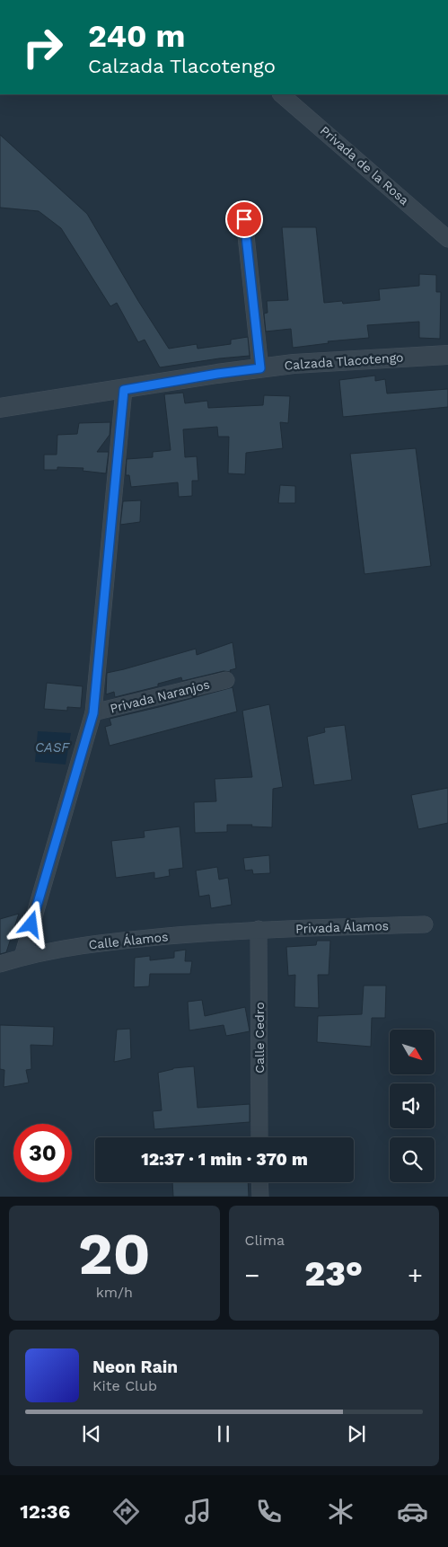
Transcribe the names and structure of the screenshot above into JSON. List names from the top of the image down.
{
  "streets": {
    "street": [
      "Privada de la Rosa",
      "Calzada Tlacotengo",
      "Privada Naranjos",
      "Privada Álamos",
      "Calle Álamos",
      "Calle Cedro"
    ]
  },
  "crossings": [
    ["Privada Álamos", "Calle Álamos"],
    ["Privada Álamos", "Calle Cedro"],
    ["Calle Álamos", "Calle Cedro"]
  ],
  "water": ["CASF"],
  "north": "bottom right",
  "page": {
    "turn": ["240 m", "Calzada Tlacotengo"],
    "limit": "30",
    "trip": "12:37 · 1 min · 370 m",
    "tile": [
      ["20", "km/h"],
      "Clima"
    ],
    "heat": ["−", "23°", "+"],
    "song": ["Neon Rain", "Kite Club"],
    "tabs": "12:36"
  }
}
